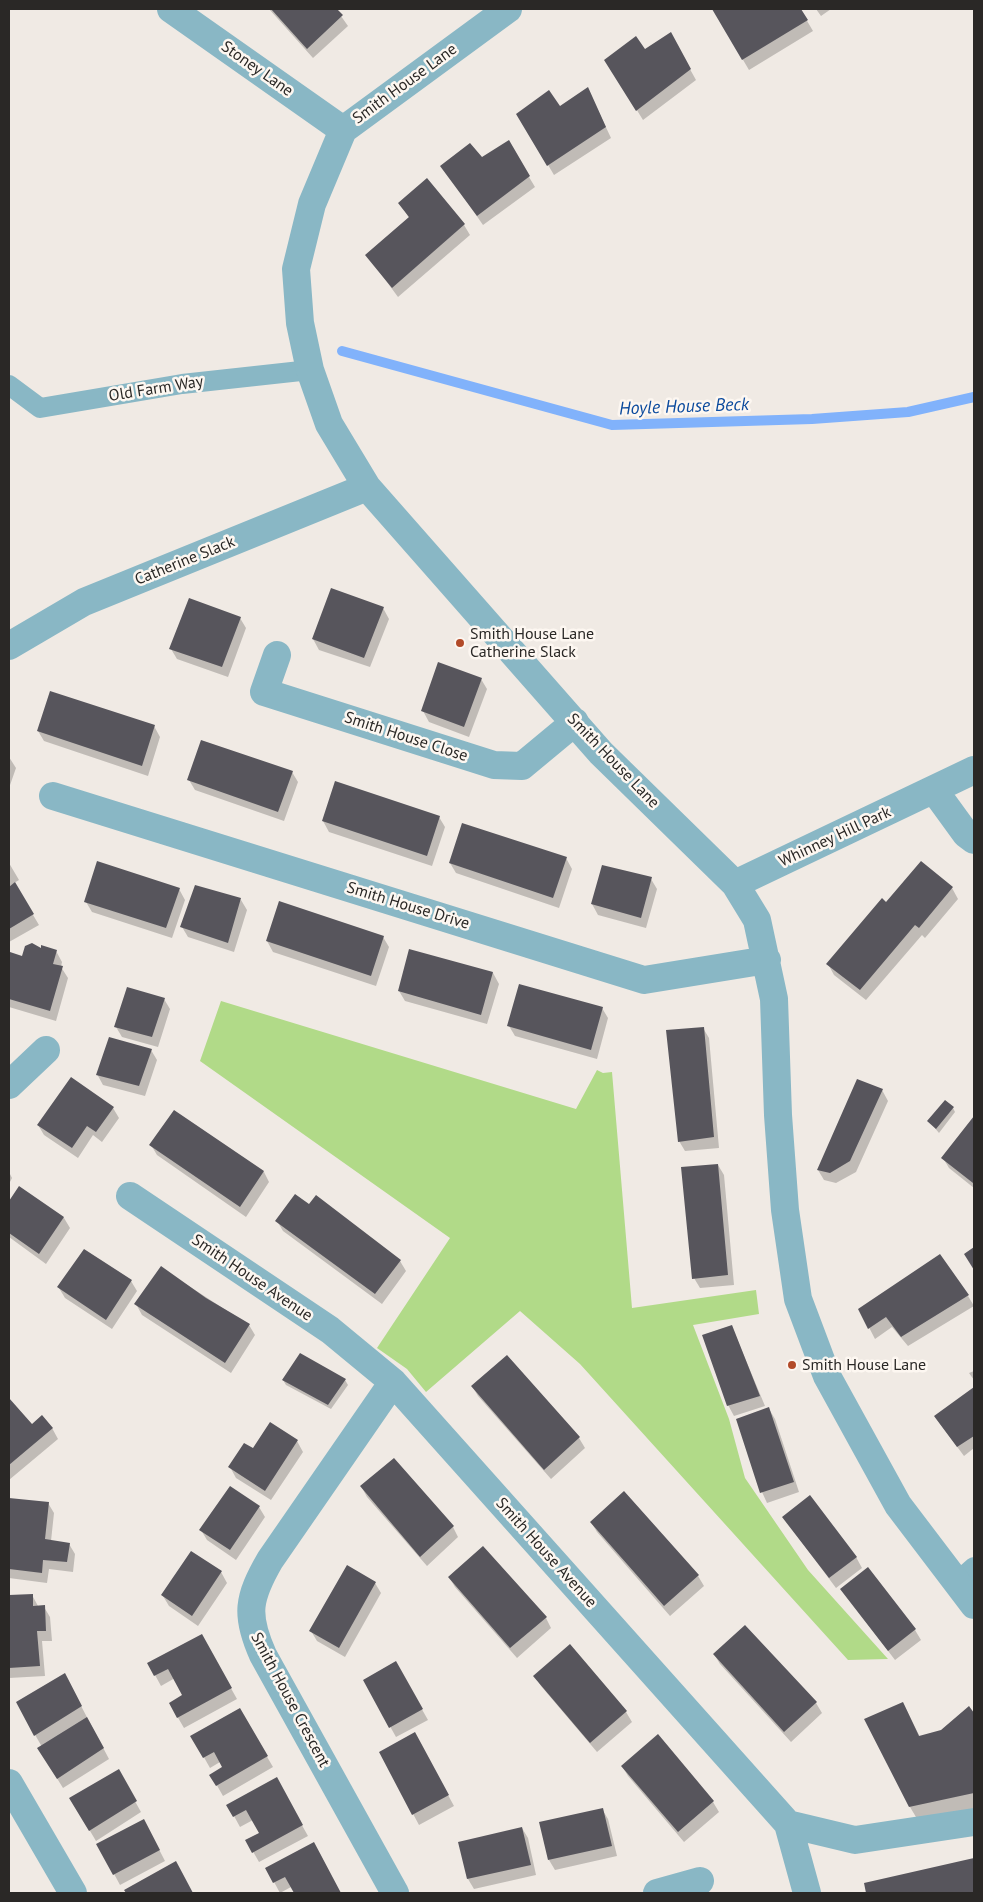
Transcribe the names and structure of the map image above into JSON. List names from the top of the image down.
{
  "streets": {
    "street": [
      "Stoney Lane",
      "Smith House Lane",
      "Catherine Slack",
      "Smith House Close",
      "Whinney Hill Park",
      "Smith House Drive",
      "Smith House Avenue",
      "Smith House Crescent"
    ],
    "lane": ["Old Farm Way"]
  },
  "crossings": [
    ["Stoney Lane", "Smith House Lane"],
    ["Smith House Lane", "Old Farm Way"],
    ["Smith House Lane", "Catherine Slack"],
    ["Smith House Lane", "Smith House Close"],
    ["Smith House Lane", "Whinney Hill Park"],
    ["Smith House Lane", "Smith House Drive"],
    ["Smith House Avenue", "Smith House Crescent"]
  ],
  "water": ["Hoyle House Beck"],
  "places": ["Smith House Lane Catherine Slack", "Smith House Lane"]
}
